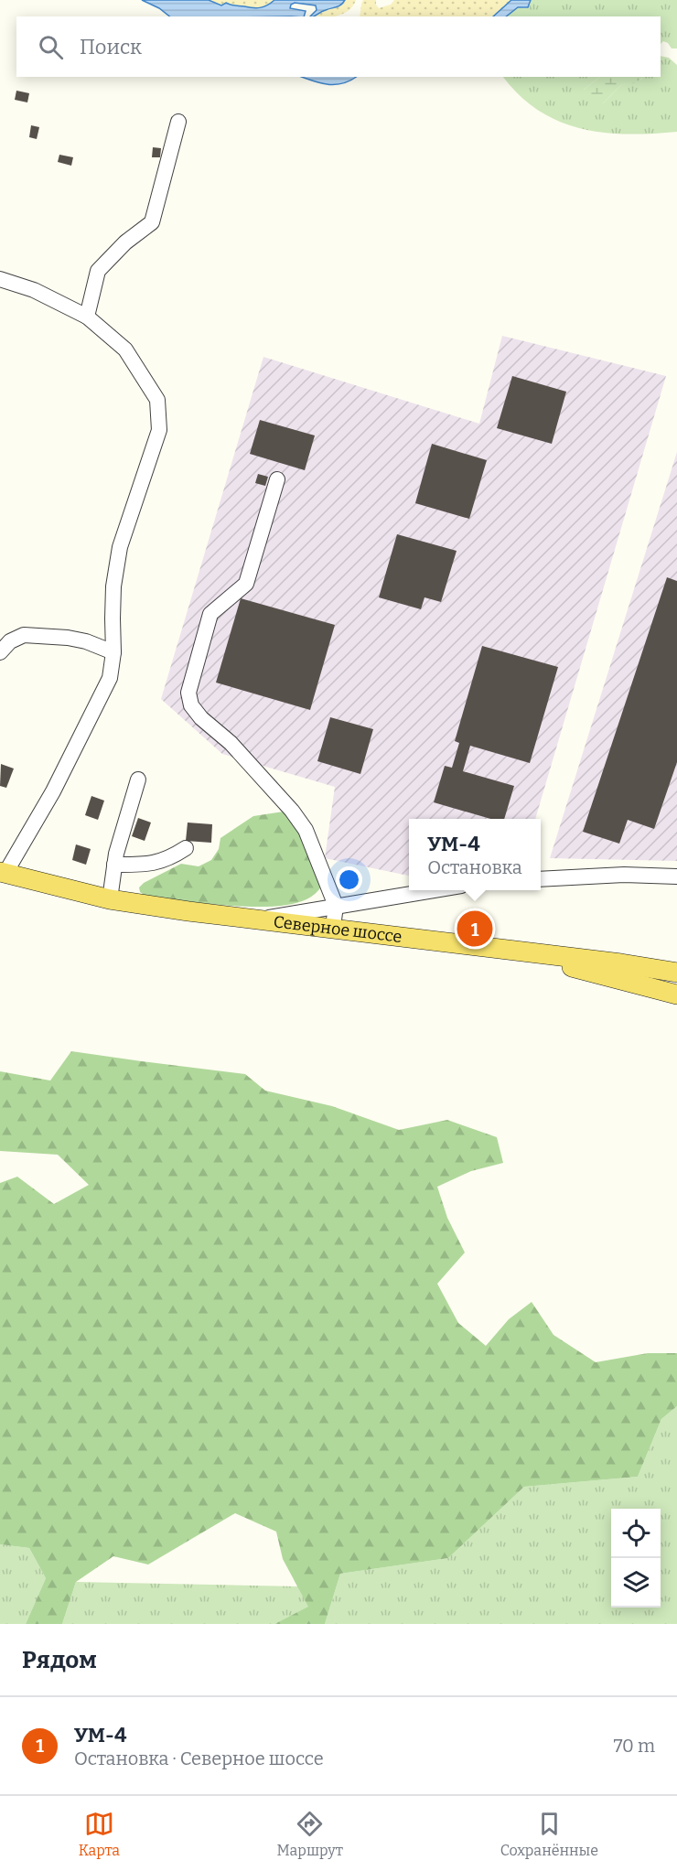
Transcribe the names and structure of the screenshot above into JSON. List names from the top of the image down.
{
  "streets": {
    "main road": ["Северное шоссе"]
  },
  "page": {
    "search": "Поиск",
    "popup": ["УМ-4", "Остановка"],
    "pins": "1",
    "heading": "Рядом",
    "list": [
      {
        "mark": "1",
        "name": "УМ-4",
        "note": "Остановка · Северное шоссе",
        "value": "70 m"
      }
    ],
    "nav": ["Карта", "Маршрут", "Сохранённые"]
  }
}
